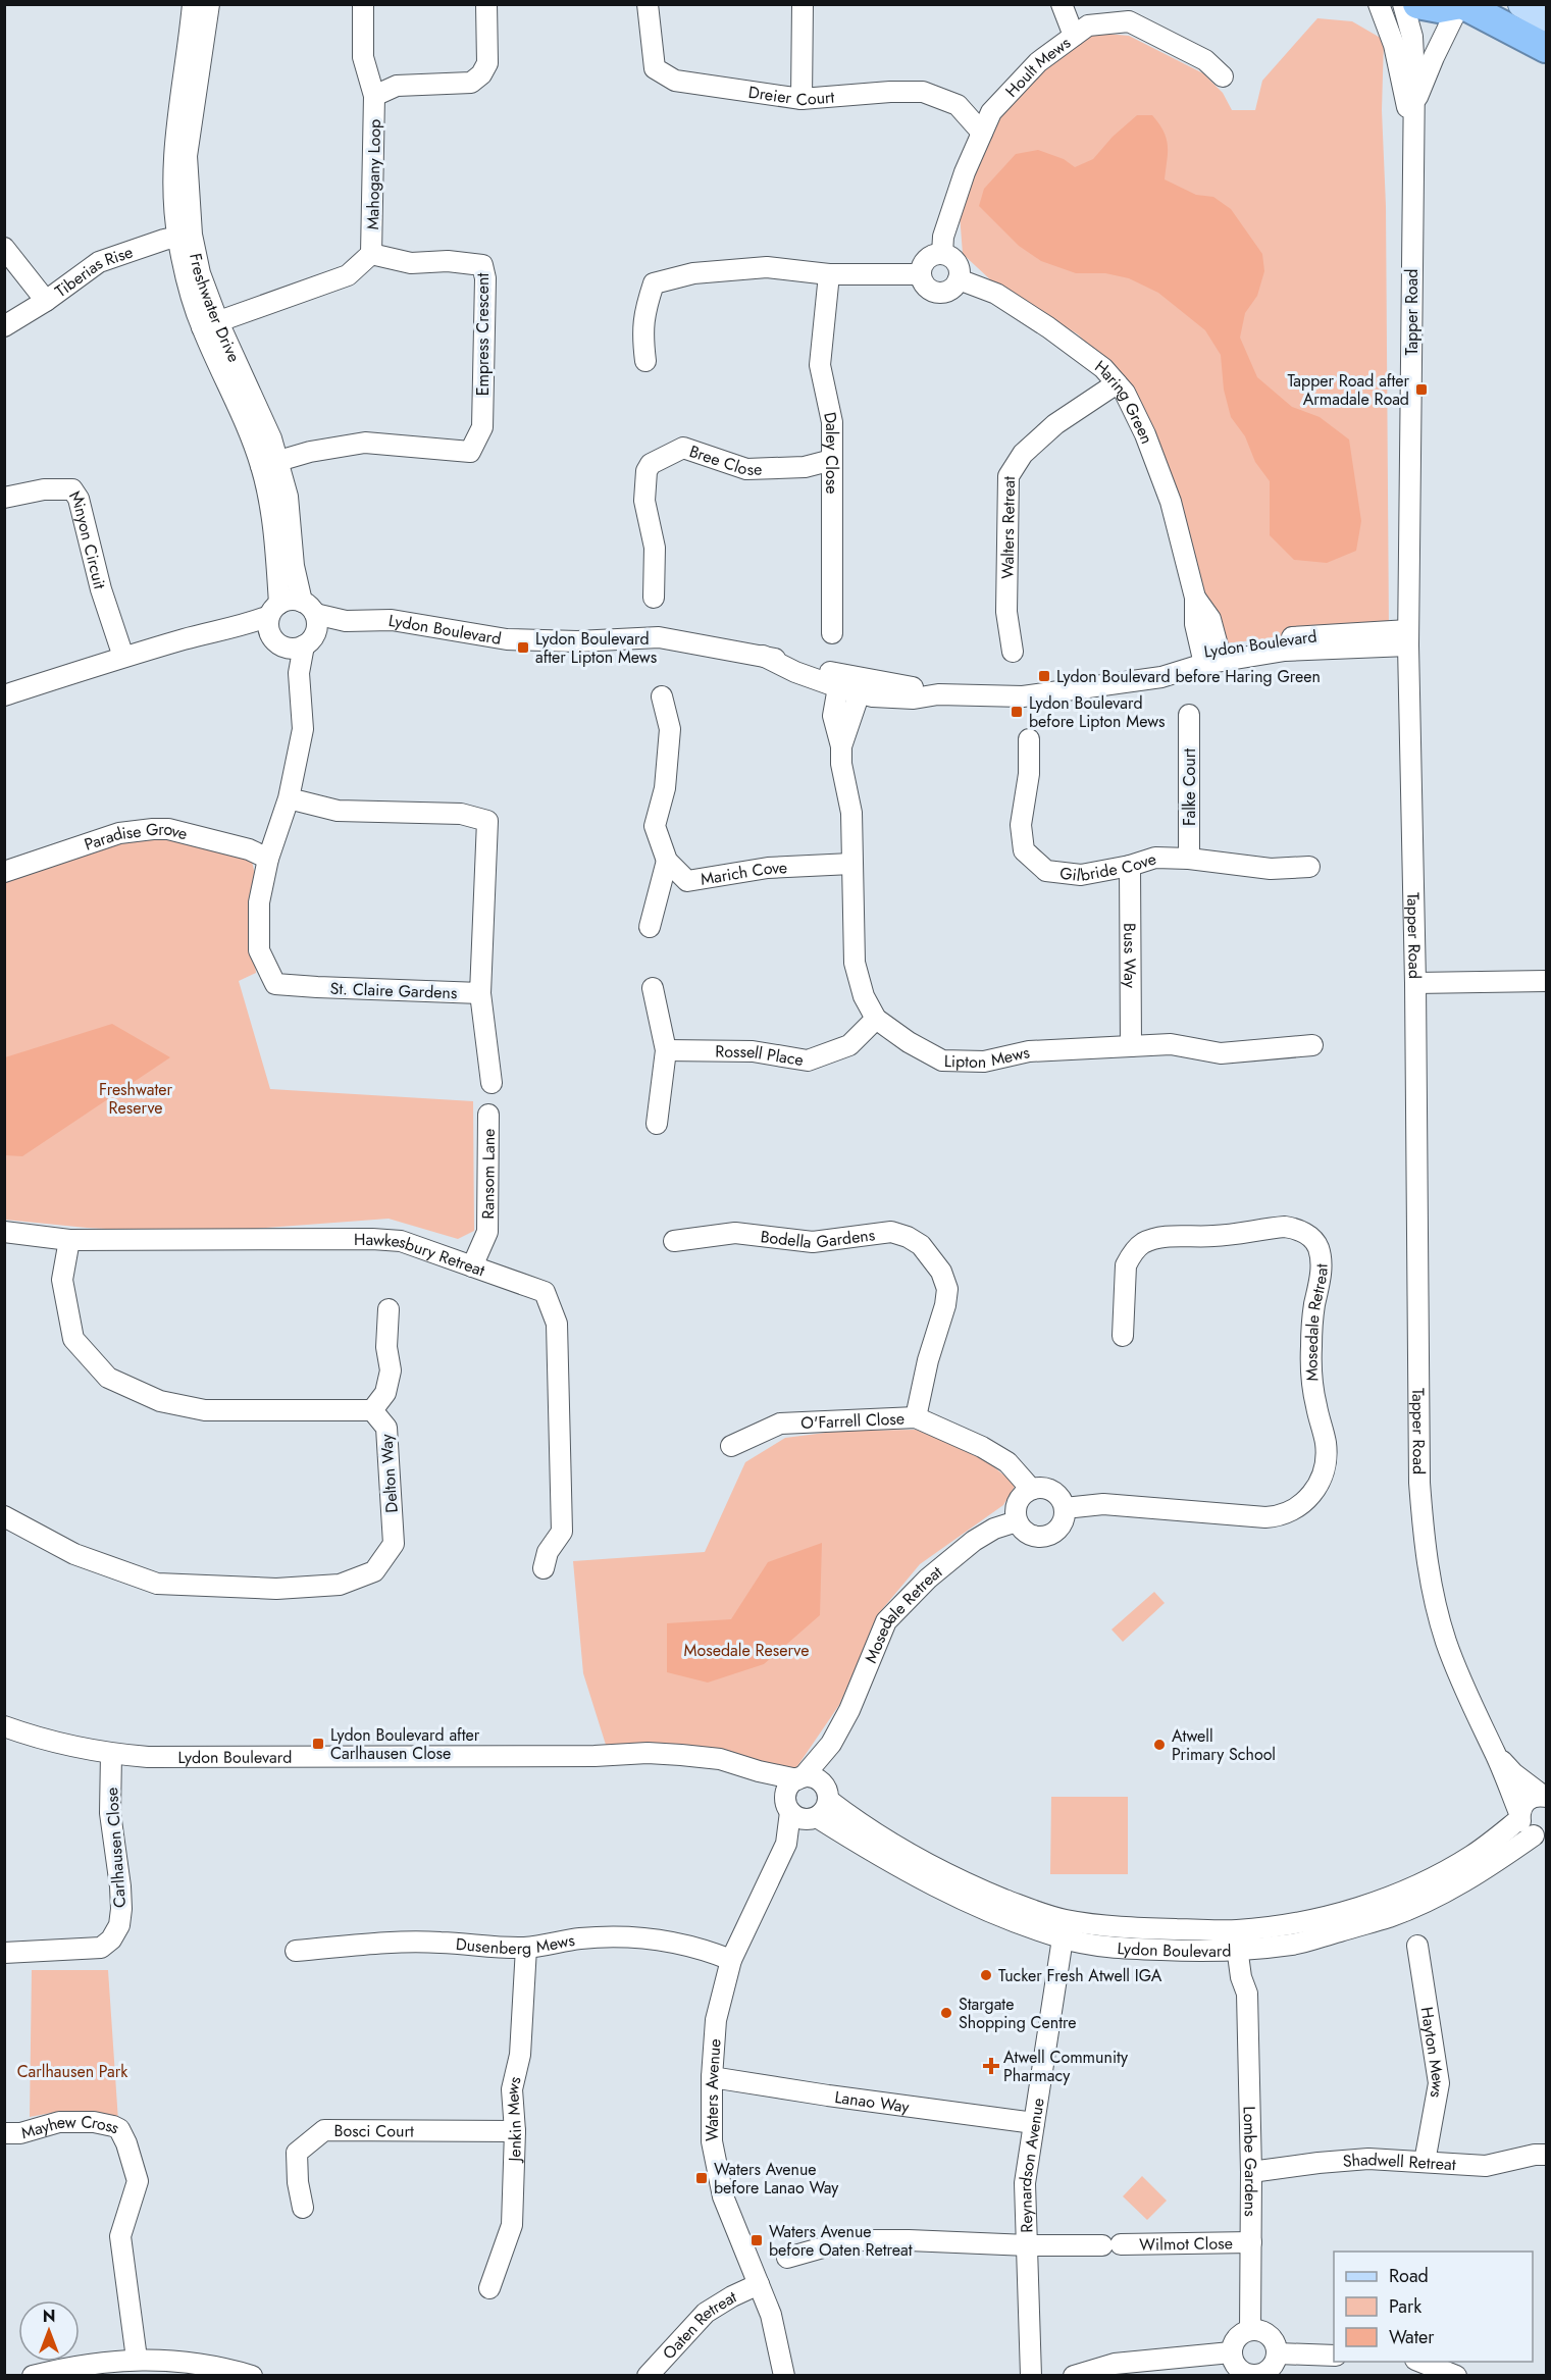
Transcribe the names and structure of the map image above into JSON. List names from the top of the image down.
{
  "streets": {
    "street": [
      "Hoult Mews",
      "Dreier Court",
      "Mahogany Loop",
      "Tiberias Rise",
      "Freshwater Drive",
      "Tapper Road",
      "Empress Crescent",
      "Haring Green",
      "Daley Close",
      "Bree Close",
      "Walters Retreat",
      "Minyon Circuit",
      "Lydon Boulevard",
      "Falke Court",
      "Paradise Grove",
      "Gilbride Cove",
      "Marich Cove",
      "Buss Way",
      "St. Claire Gardens",
      "Rossell Place",
      "Lipton Mews",
      "Ransom Lane",
      "Bodella Gardens",
      "Hawkesbury Retreat",
      "Mosedale Retreat",
      "O'Farrell Close",
      "Delton Way",
      "Carlhausen Close",
      "Dusenberg Mews",
      "Hayton Mews",
      "Waters Avenue",
      "Lanao Way",
      "Jenkin Mews",
      "Bosci Court",
      "Mayhew Cross",
      "Lombe Gardens",
      "Shadwell Retreat",
      "Reynardson Avenue",
      "Wilmot Close",
      "Oaten Retreat"
    ]
  },
  "crossings": [
    ["Hoult Mews", "Dreier Court"],
    ["Hoult Mews", "Haring Green"],
    ["Mahogany Loop", "Empress Crescent"],
    ["Tiberias Rise", "Freshwater Drive"],
    ["Freshwater Drive", "Empress Crescent"],
    ["Freshwater Drive", "Lydon Boulevard"],
    ["Freshwater Drive", "St. Claire Gardens"],
    ["Tapper Road", "Lydon Boulevard"],
    ["Haring Green", "Walters Retreat"],
    ["Haring Green", "Lydon Boulevard"],
    ["Daley Close", "Bree Close"],
    ["Lydon Boulevard", "St. Claire Gardens"],
    ["Lydon Boulevard", "Lipton Mews"],
    ["Lydon Boulevard", "Mosedale Retreat"],
    ["Lydon Boulevard", "Carlhausen Close"],
    ["Lydon Boulevard", "Waters Avenue"],
    ["Lydon Boulevard", "Lombe Gardens"],
    ["Lydon Boulevard", "Reynardson Avenue"],
    ["Falke Court", "Gilbride Cove"],
    ["Paradise Grove", "St. Claire Gardens"],
    ["Gilbride Cove", "Buss Way"],
    ["Marich Cove", "Lipton Mews"],
    ["Buss Way", "Lipton Mews"],
    ["Rossell Place", "Lipton Mews"],
    ["Ransom Lane", "Hawkesbury Retreat"],
    ["Bodella Gardens", "O'Farrell Close"],
    ["Hawkesbury Retreat", "Delton Way"],
    ["Mosedale Retreat", "O'Farrell Close"],
    ["Mosedale Retreat", "Waters Avenue"],
    ["Dusenberg Mews", "Waters Avenue"],
    ["Dusenberg Mews", "Jenkin Mews"],
    ["Hayton Mews", "Shadwell Retreat"],
    ["Waters Avenue", "Lanao Way"],
    ["Waters Avenue", "Oaten Retreat"],
    ["Lanao Way", "Reynardson Avenue"],
    ["Jenkin Mews", "Bosci Court"],
    ["Lombe Gardens", "Shadwell Retreat"],
    ["Lombe Gardens", "Wilmot Close"],
    ["Reynardson Avenue", "Wilmot Close"]
  ],
  "parks": ["Freshwater Reserve", "Mosedale Reserve", "Carlhausen Park"],
  "places": {
    "transit": [
      "Tapper Road after Armadale Road",
      "Lydon Boulevard after Lipton Mews",
      "Lydon Boulevard before Haring Green",
      "Lydon Boulevard before Lipton Mews",
      "Lydon Boulevard after Carlhausen Close",
      "Waters Avenue before Lanao Way",
      "Waters Avenue before Oaten Retreat"
    ],
    "other": ["Atwell Primary School", "Tucker Fresh Atwell IGA", "Stargate Shopping Centre"],
    "health": ["Atwell Community Pharmacy"]
  },
  "legend": ["Road", "Park", "Water"],
  "north": "top"
}
